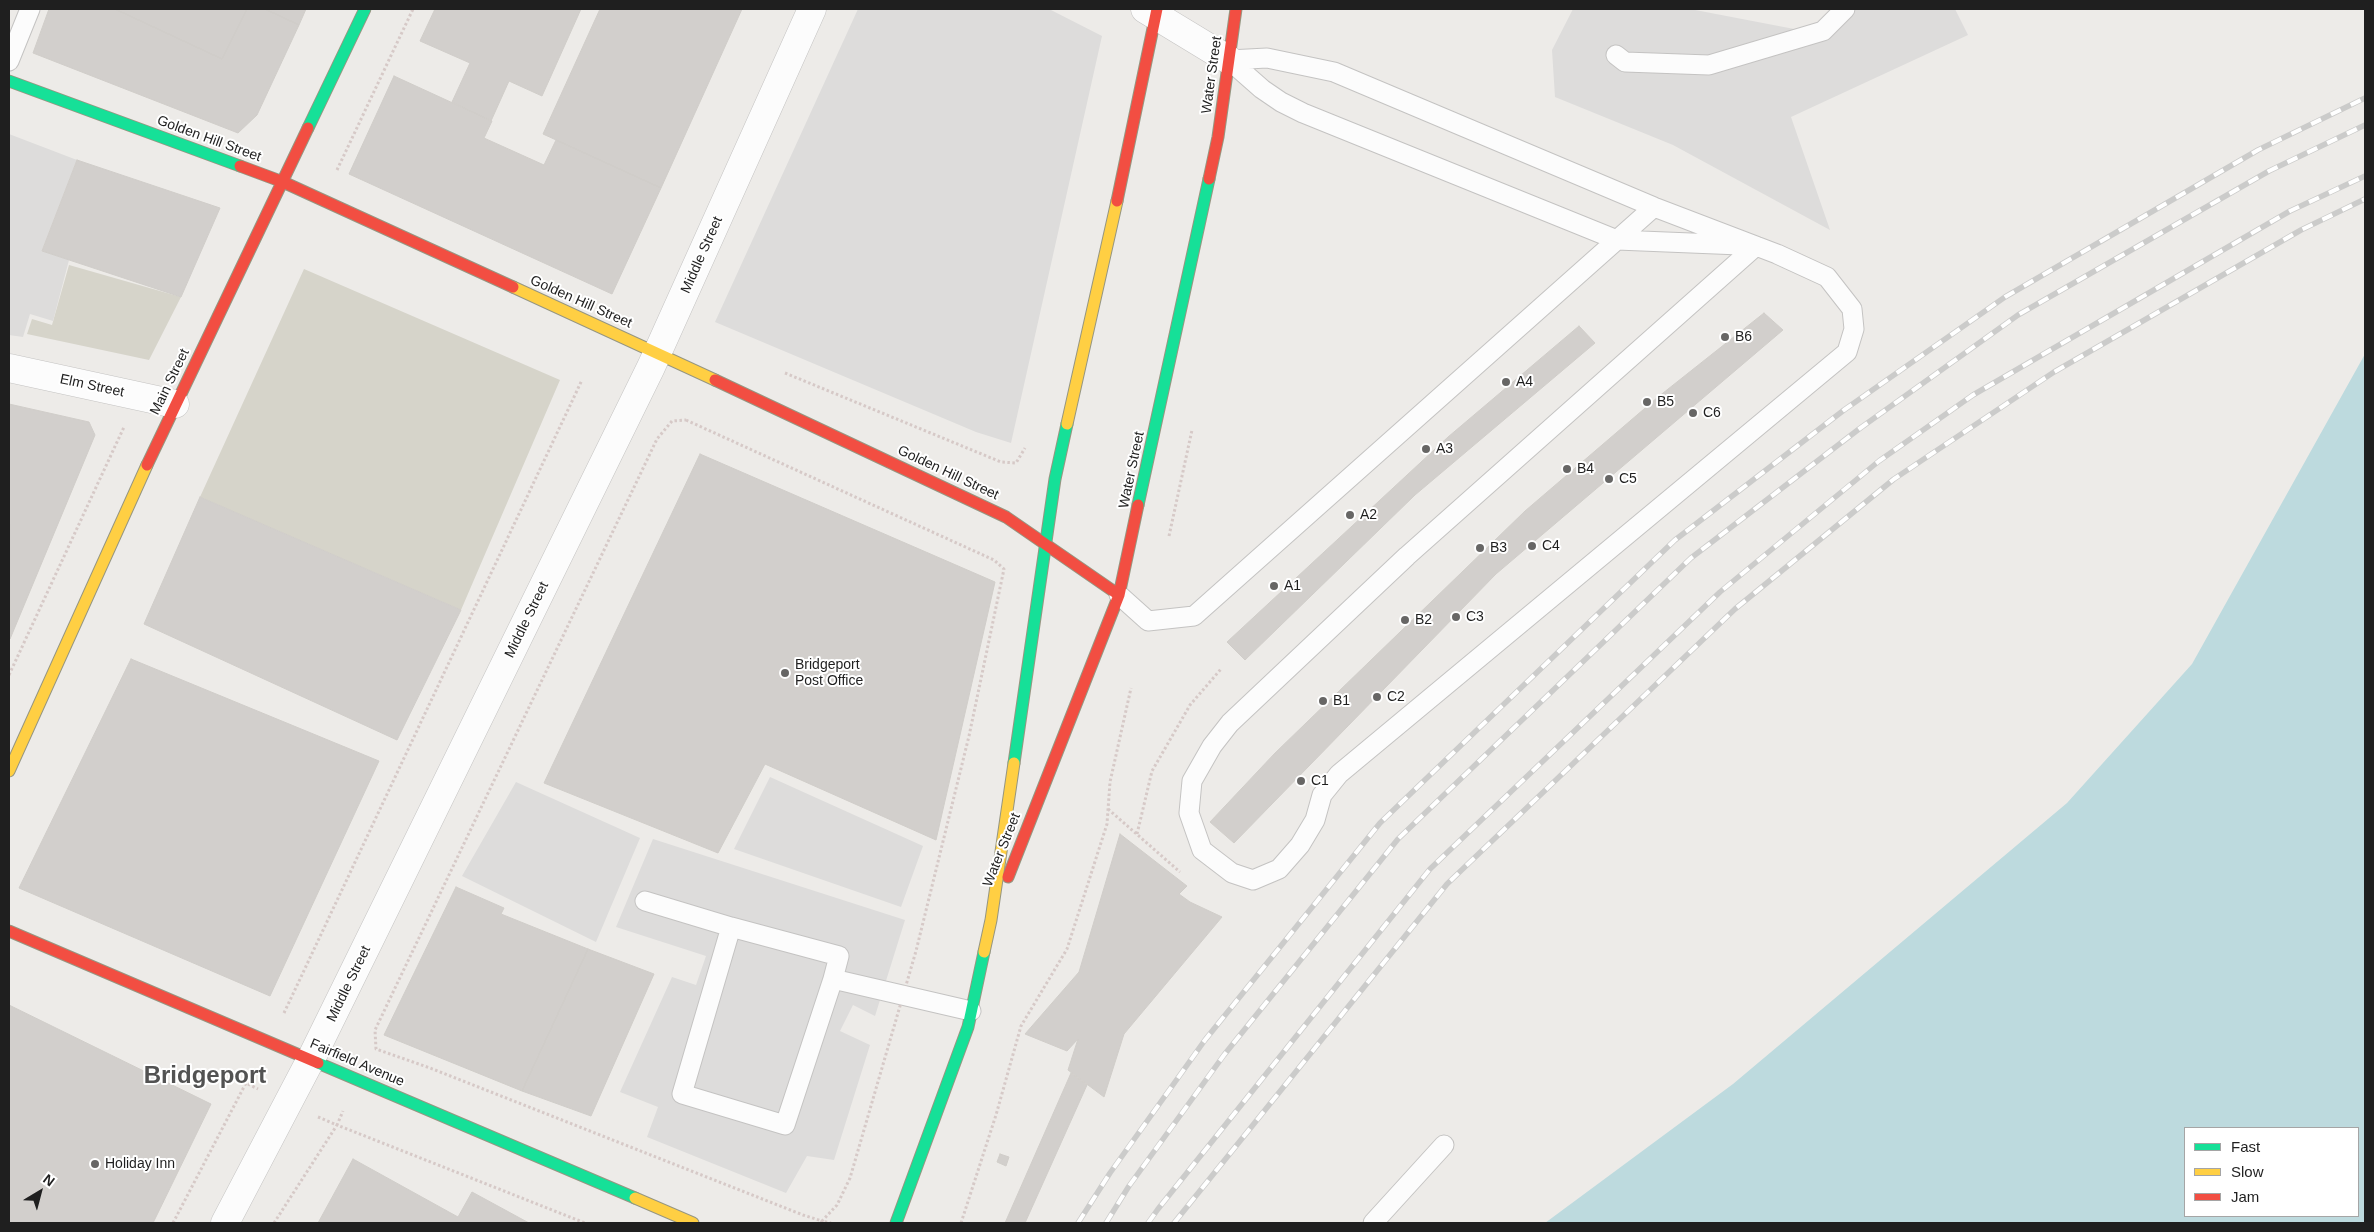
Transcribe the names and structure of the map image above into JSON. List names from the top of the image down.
{
  "streets": {
    "main road": [
      "Water Street",
      "Golden Hill Street",
      "Main Street",
      "Fairfield Avenue"
    ],
    "street": ["Middle Street", "Elm Street"]
  },
  "crossings": [
    ["Water Street", "Golden Hill Street"],
    ["Golden Hill Street", "Middle Street"],
    ["Golden Hill Street", "Main Street"],
    ["Middle Street", "Fairfield Avenue"],
    ["Main Street", "Elm Street"]
  ],
  "districts": ["Bridgeport"],
  "places": [
    "B6",
    "A4",
    "B5",
    "C6",
    "A3",
    "B4",
    "C5",
    "A2",
    "C4",
    "B3",
    "A1",
    "C3",
    "B2",
    "Bridgeport Post Office",
    "C2",
    "B1",
    "C1",
    "Holiday Inn"
  ],
  "legend": ["Fast", "Slow", "Jam"],
  "north": "top right"
}
